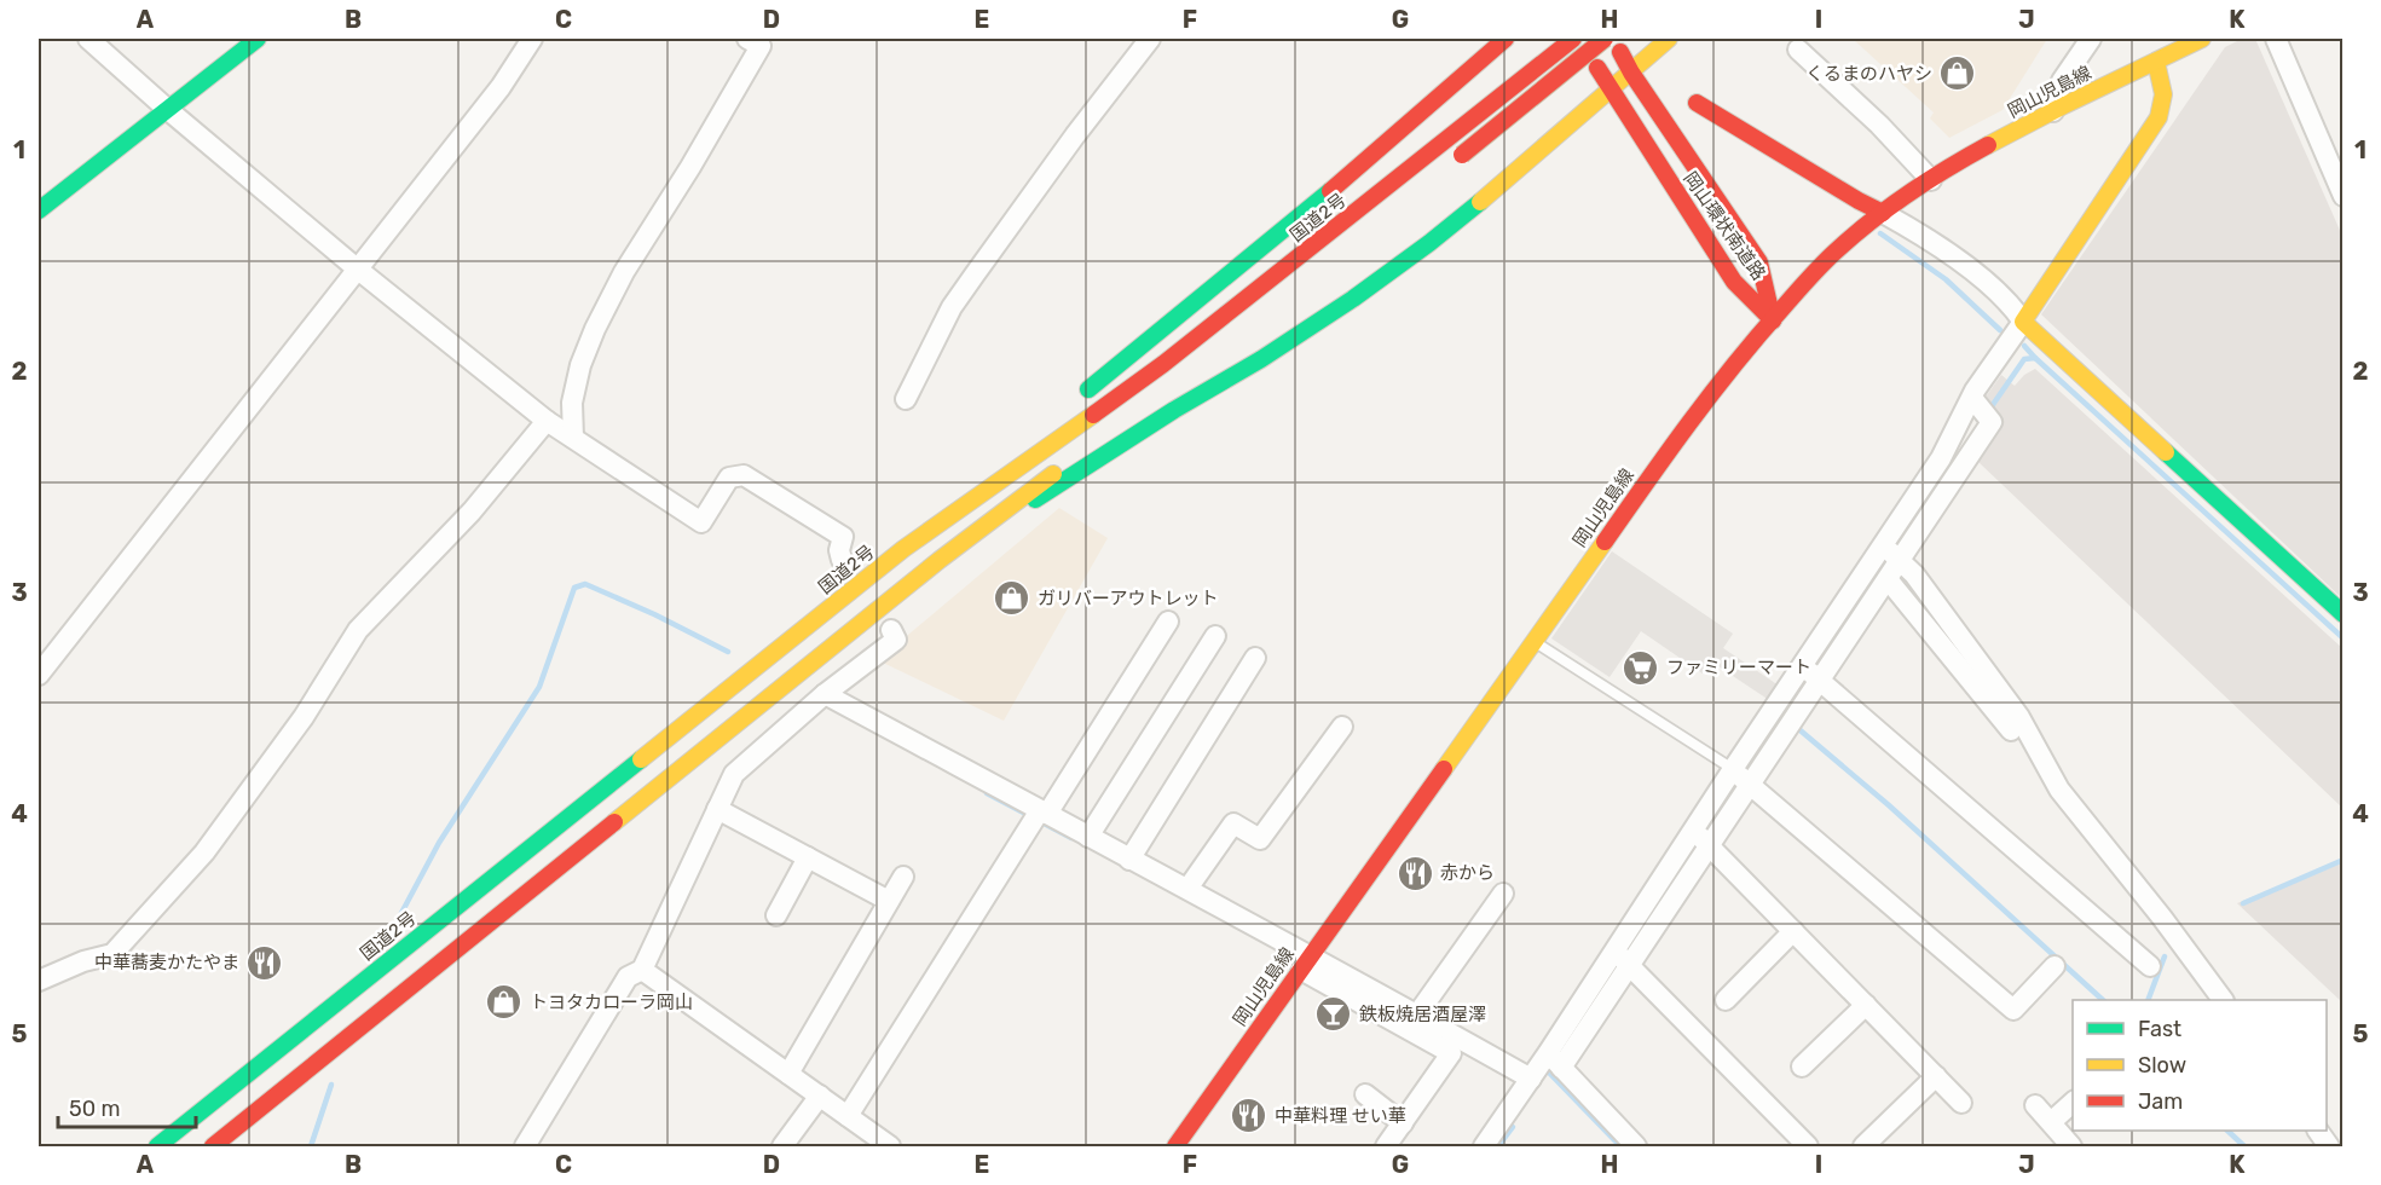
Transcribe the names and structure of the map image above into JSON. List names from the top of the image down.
{
  "streets": {
    "main road": ["岡山児島線", "国道2号", "岡山環状南道路"]
  },
  "crossings": [
    ["岡山児島線", "岡山環状南道路"]
  ],
  "places": {
    "shop": ["くるまのハヤシ", "ガリバーアウトレット", "トヨタカローラ岡山"],
    "supermarket": ["ファミリーマート"],
    "restaurant": ["赤から", "中華蕎麦かたやま", "中華料理 せい華"],
    "bar": ["鉄板焼居酒屋澤"]
  },
  "legend": ["Fast", "Slow", "Jam"],
  "scale_bar": "50 m",
  "grid": {
    "columns": [
      "A",
      "B",
      "C",
      "D",
      "E",
      "F",
      "G",
      "H",
      "I",
      "J",
      "K"
    ],
    "rows": [
      "1",
      "2",
      "3",
      "4",
      "5"
    ]
  }
}
